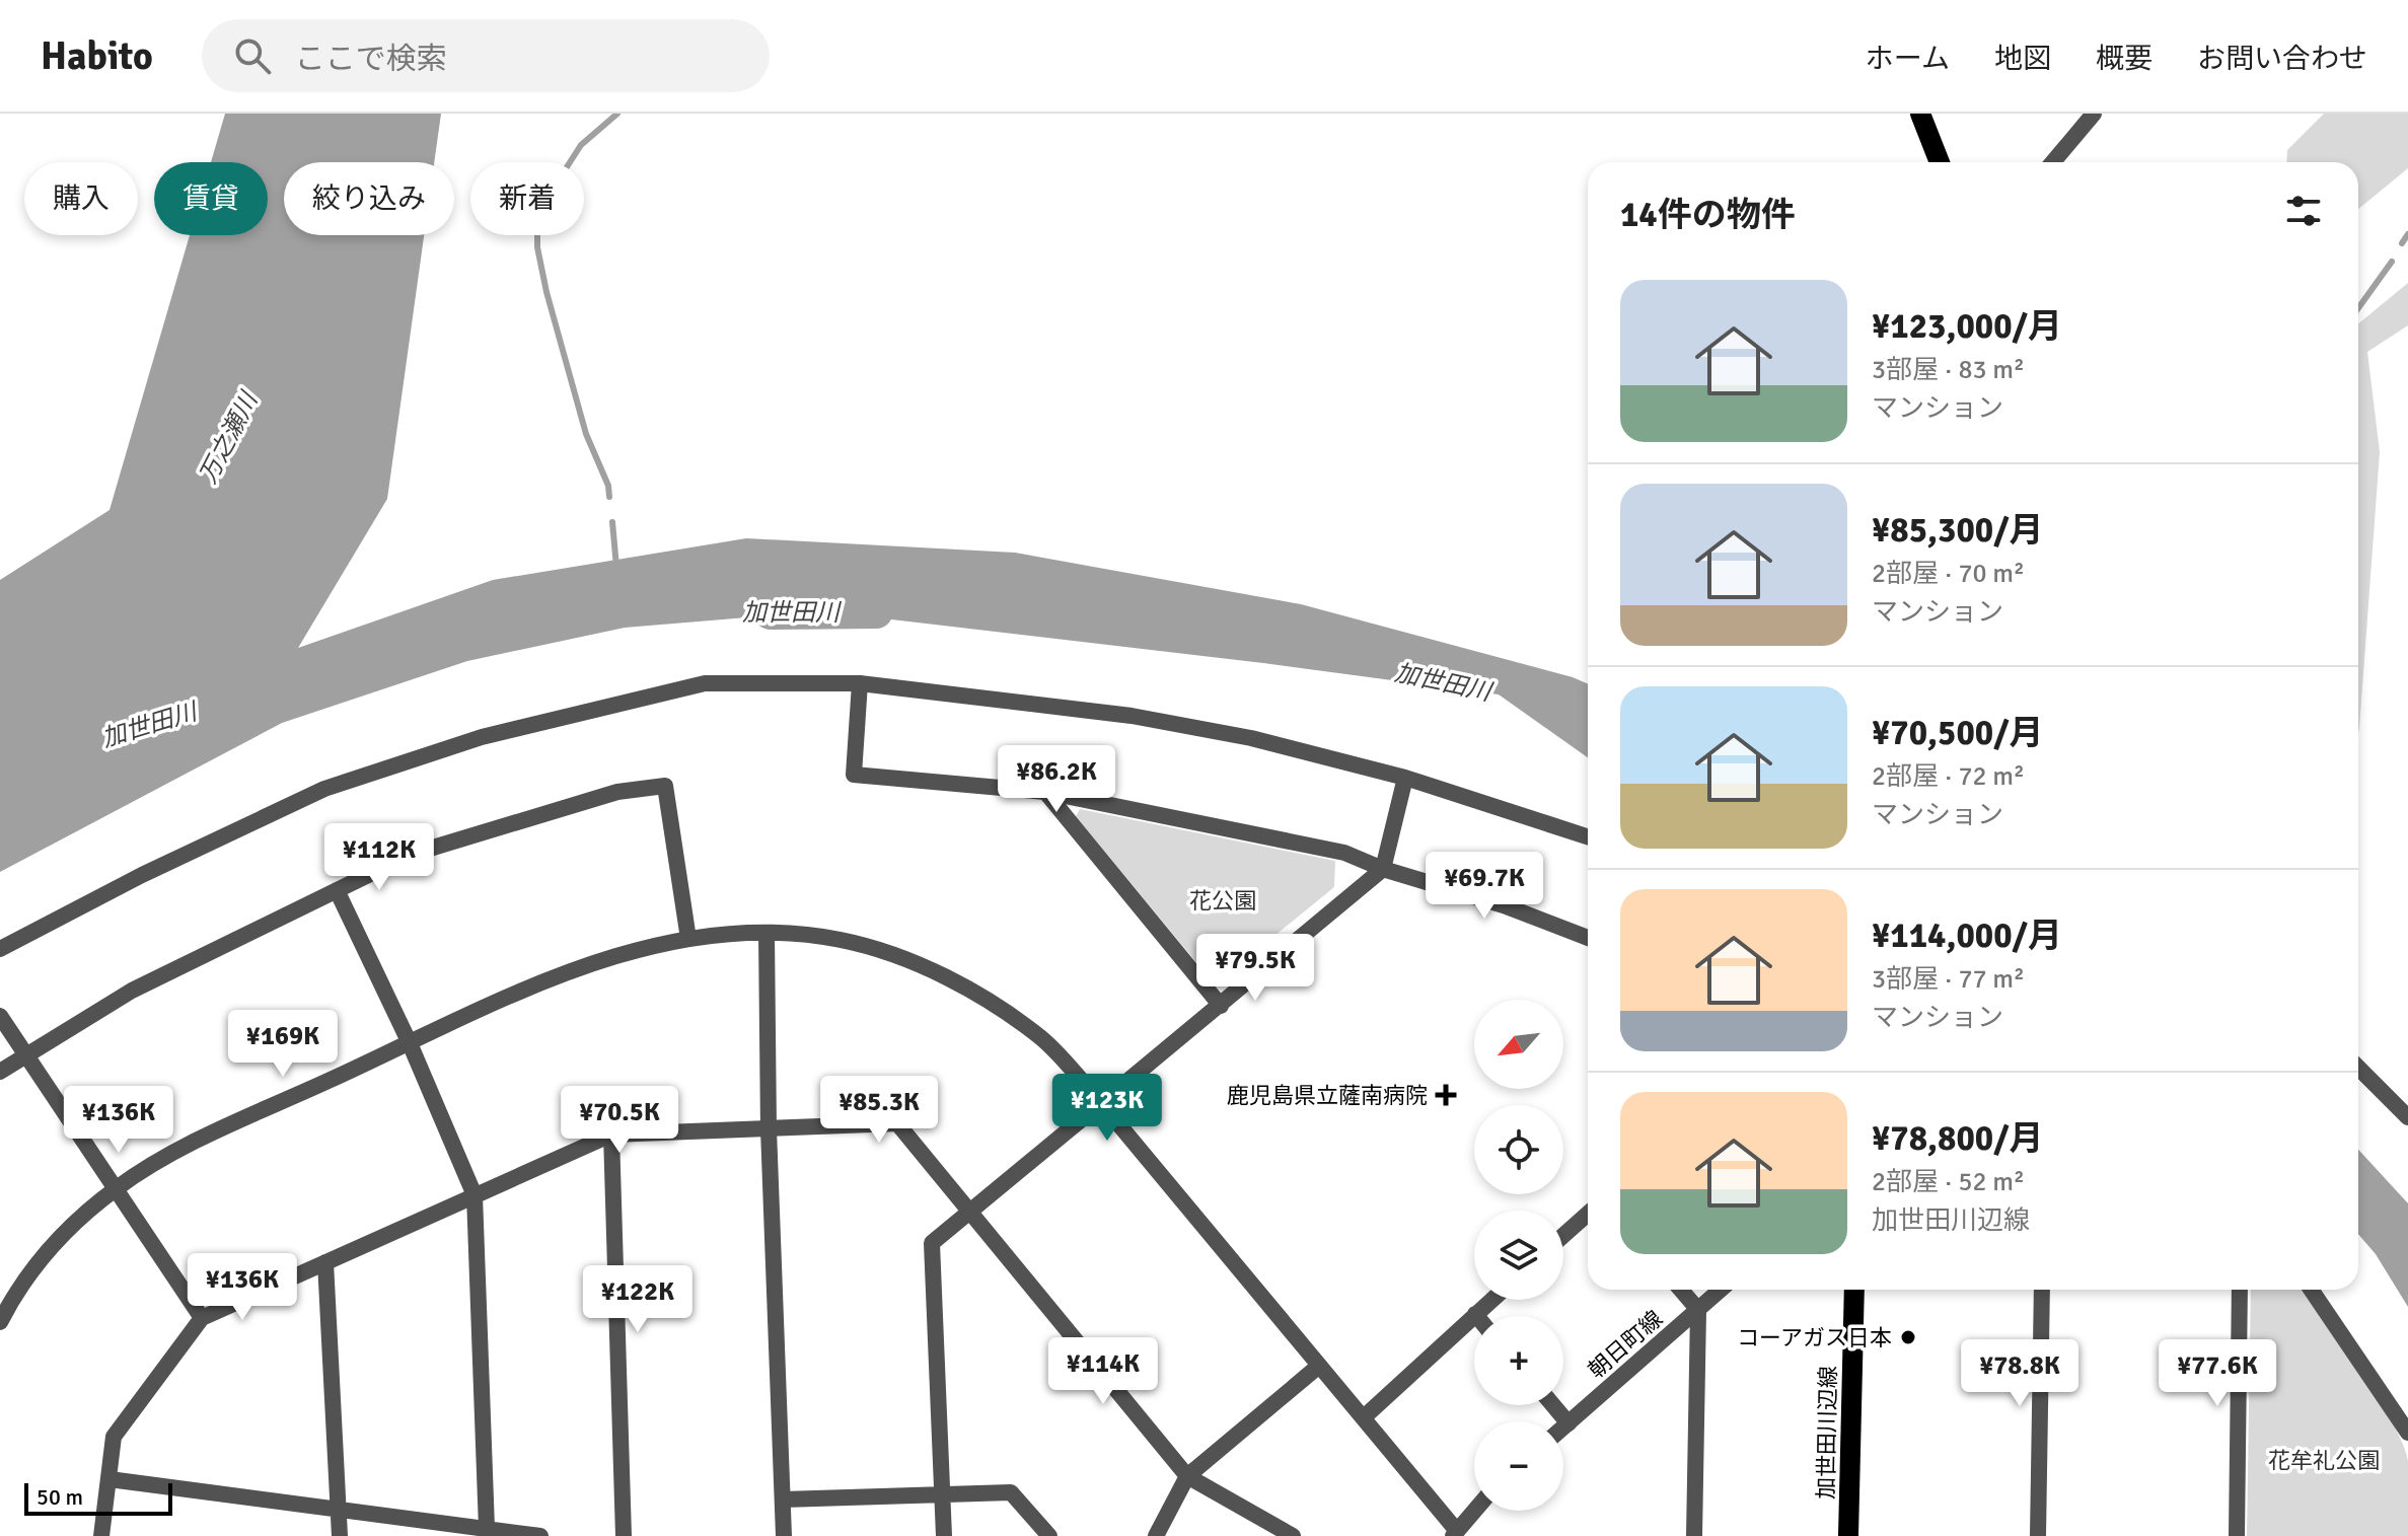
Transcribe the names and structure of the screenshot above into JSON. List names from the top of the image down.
{
  "streets": {
    "main road": ["加世田川辺線"],
    "street": ["朝日町線"]
  },
  "water": ["万之瀬川", "加世田川"],
  "parks": ["花公園", "花牟礼公園"],
  "places": {
    "health": ["鹿児島県立薩南病院"],
    "other": ["コーアガス日本"]
  },
  "scale_bar": "50 m",
  "north": "bottom left",
  "page": {
    "header": "Habito",
    "search": "ここで検索",
    "nav": [
      "ホーム",
      "地図",
      "概要",
      "お問い合わせ"
    ],
    "chip": [
      "購入",
      "賃貸",
      "絞り込み",
      "新着"
    ],
    "heading": "14件の物件",
    "list": [
      {
        "name": "¥123,000/月",
        "note": "3部屋 · 83 m² · マンション"
      },
      {
        "name": "¥85,300/月",
        "note": "2部屋 · 70 m² · マンション"
      },
      {
        "name": "¥70,500/月",
        "note": "2部屋 · 72 m² · マンション"
      },
      {
        "name": "¥114,000/月",
        "note": "3部屋 · 77 m² · マンション"
      },
      {
        "name": "¥78,800/月",
        "note": "2部屋 · 52 m² · 加世田川辺線"
      }
    ],
    "price": [
      "¥86.2K",
      "¥112K",
      "¥69.7K",
      "¥79.5K",
      "¥169K",
      "¥123K",
      "¥85.3K",
      "¥136K",
      "¥70.5K",
      "¥136K",
      "¥122K",
      "¥114K",
      "¥78.8K",
      "¥77.6K"
    ],
    "map_buttons": ["+", "−"],
    "scale": "50 m"
  }
}
